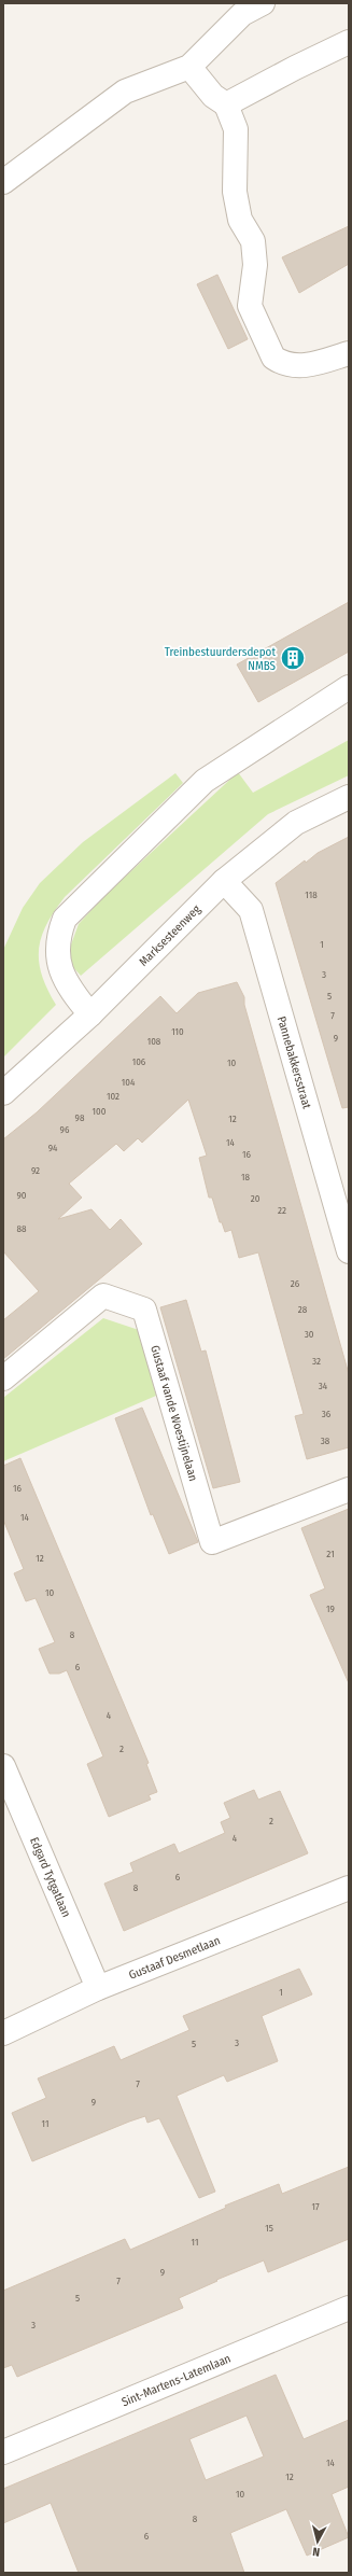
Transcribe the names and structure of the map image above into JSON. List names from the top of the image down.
{
  "streets": {
    "street": [
      "Marksesteenweg",
      "Pannebakkersstraat",
      "Gustaaf vande Woestijnelaan",
      "Edgard Tytgatlaan",
      "Gustaaf Desmetlaan",
      "Sint-Martens-Latemlaan"
    ]
  },
  "crossings": [
    ["Marksesteenweg", "Pannebakkersstraat"],
    ["Edgard Tytgatlaan", "Gustaaf Desmetlaan"]
  ],
  "places": {
    "building": ["Treinbestuurdersdepot NMBS"]
  },
  "house_numbers": [
    "118",
    "1",
    "3",
    "5",
    "7",
    "110",
    "9",
    "108",
    "106",
    "10",
    "104",
    "102",
    "100",
    "98",
    "12",
    "96",
    "14",
    "94",
    "16",
    "92",
    "18",
    "90",
    "20",
    "22",
    "88",
    "26",
    "28",
    "30",
    "32",
    "34",
    "36",
    "38",
    "16",
    "14",
    "21",
    "12",
    "10",
    "19",
    "8",
    "6",
    "4",
    "2",
    "2",
    "4",
    "6",
    "8",
    "1",
    "3",
    "5",
    "7",
    "9",
    "11",
    "17",
    "15",
    "11",
    "9",
    "7",
    "5",
    "3",
    "14",
    "12",
    "10",
    "8",
    "6"
  ],
  "north": "bottom"
}
